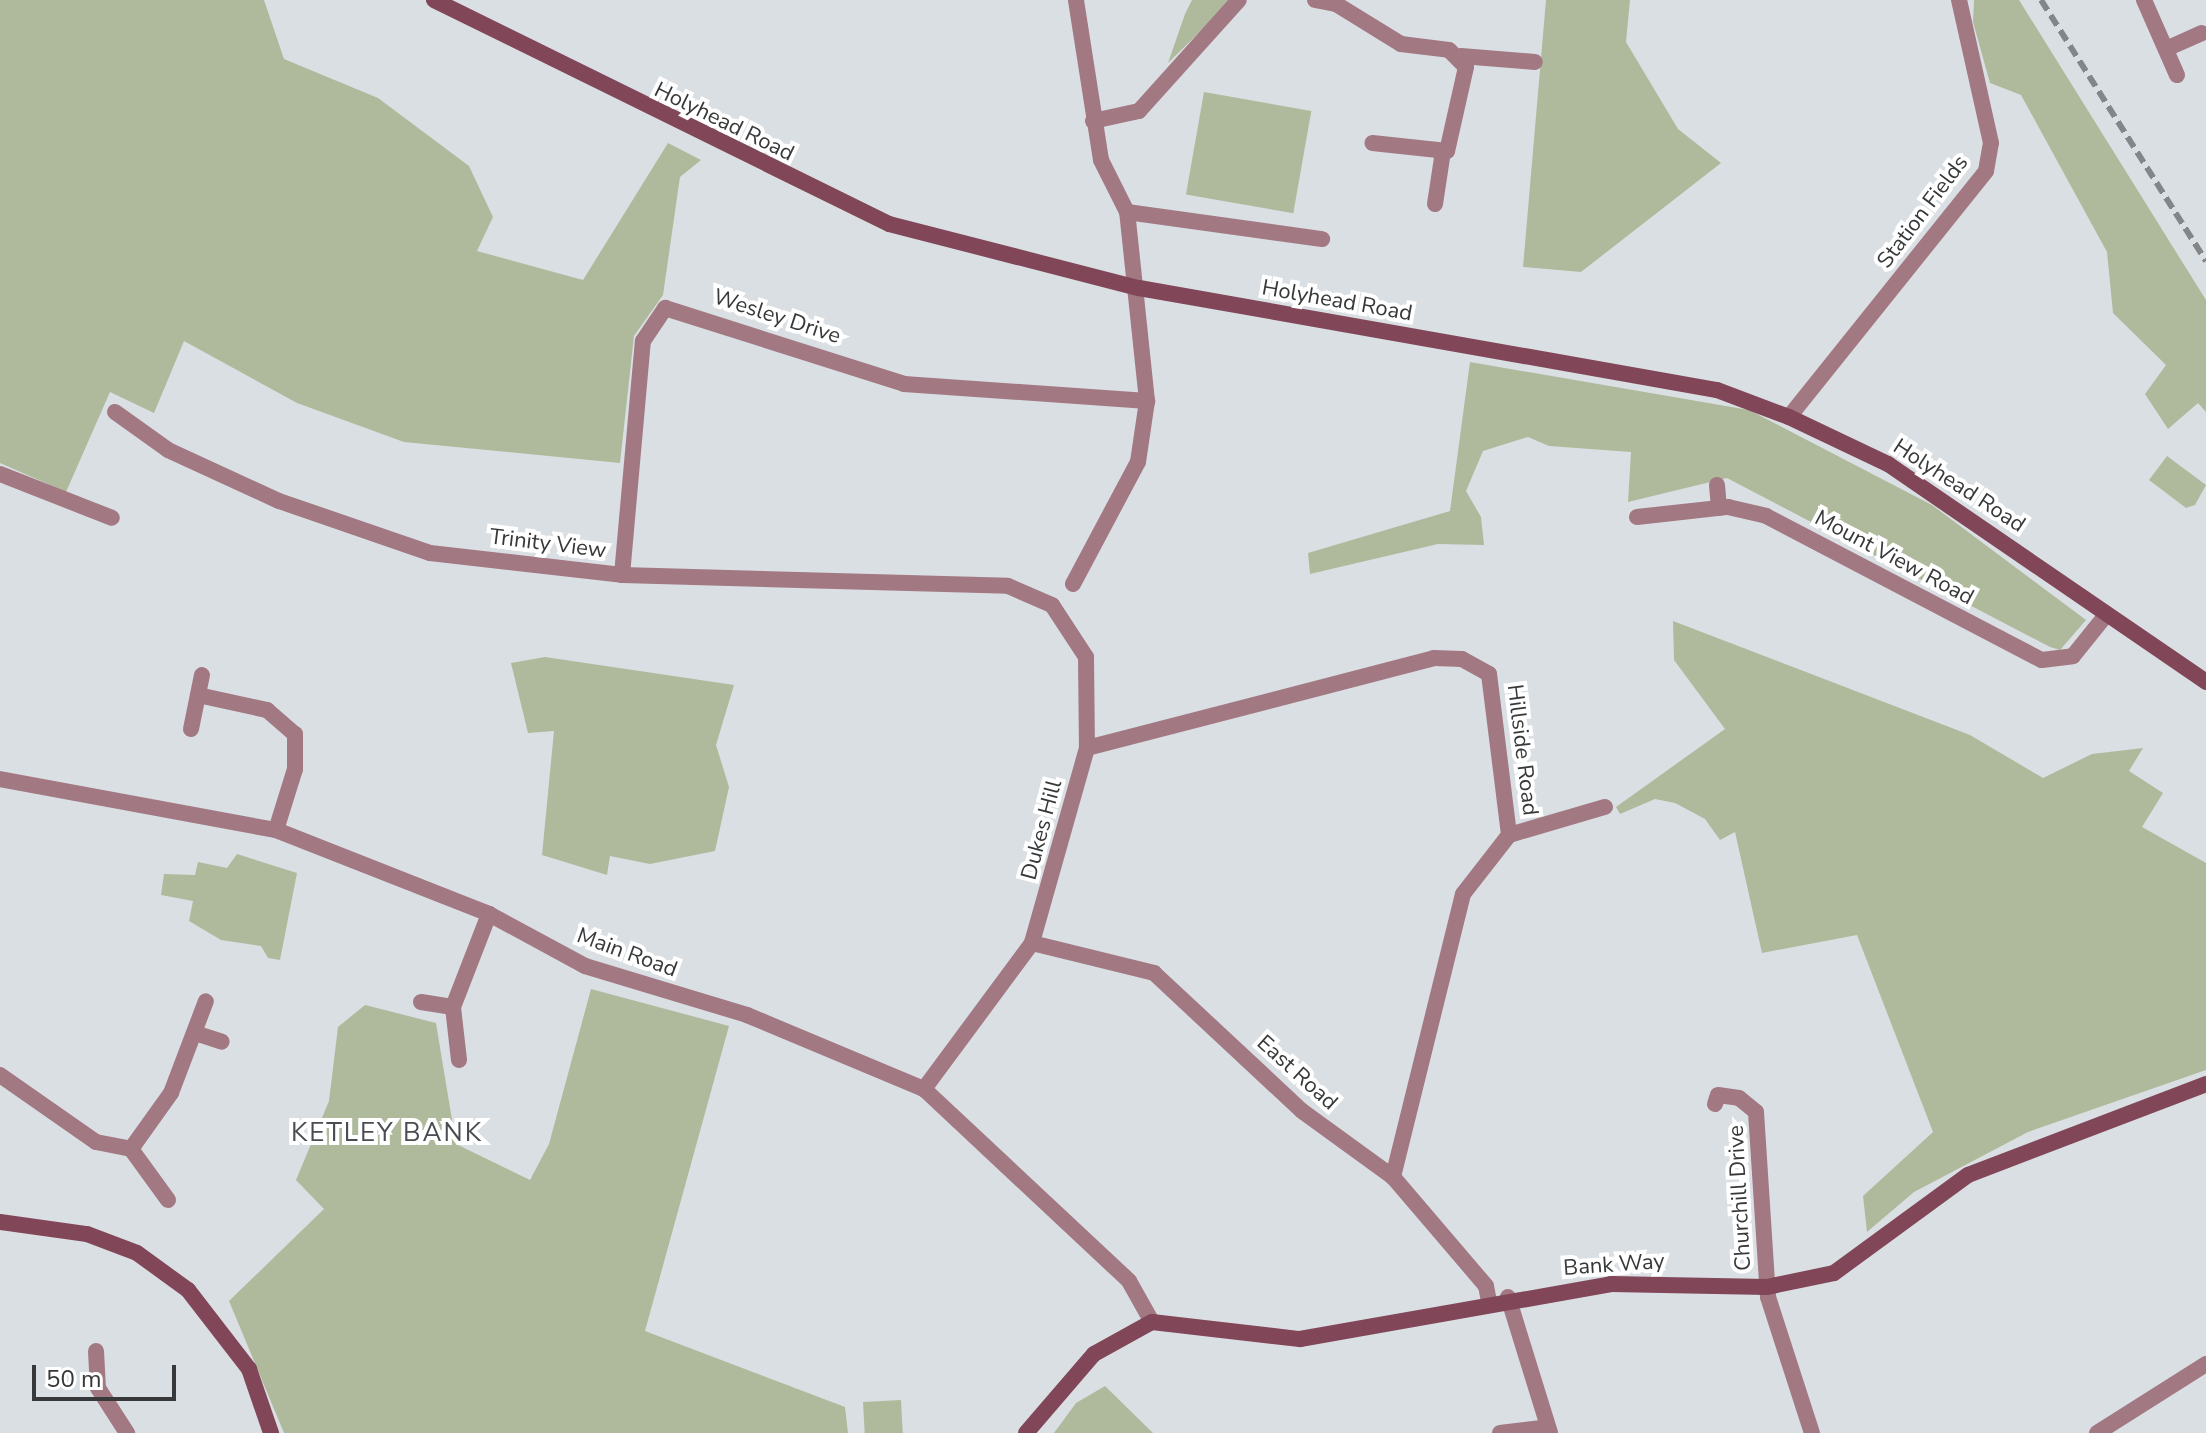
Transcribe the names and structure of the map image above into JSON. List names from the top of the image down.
{
  "streets": {
    "street": [
      "Holyhead Road",
      "Station Fields",
      "Wesley Drive",
      "Trinity View",
      "Mount View Road",
      "Hillside Road",
      "Dukes Hill",
      "Main Road",
      "East Road",
      "Churchill Drive",
      "Bank Way"
    ]
  },
  "crossings": [
    ["Holyhead Road", "Station Fields"],
    ["Holyhead Road", "Mount View Road"],
    ["Wesley Drive", "Trinity View"],
    ["Trinity View", "Dukes Hill"],
    ["Hillside Road", "Dukes Hill"],
    ["Hillside Road", "East Road"],
    ["Dukes Hill", "Main Road"],
    ["Dukes Hill", "East Road"],
    ["Main Road", "Bank Way"],
    ["East Road", "Bank Way"],
    ["Churchill Drive", "Bank Way"]
  ],
  "districts": ["KETLEY BANK"],
  "scale_bar": "50 m"
}
